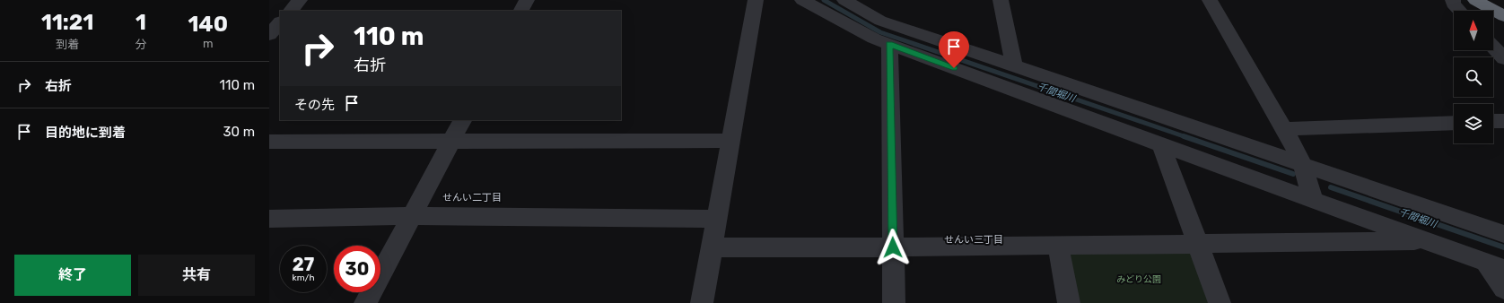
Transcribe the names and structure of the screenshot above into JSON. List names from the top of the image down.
{
  "districts": ["せんい二丁目", "せんい三丁目"],
  "water": ["千間堀川"],
  "parks": ["みどり公園"],
  "north": "top",
  "page": {
    "eta": [
      "11:21",
      "到着",
      "1",
      "分",
      "140",
      "m"
    ],
    "turn": ["110 m", "右折"],
    "list": [
      {
        "name": "右折",
        "value": "110 m"
      },
      {
        "name": "目的地に到着",
        "value": "30 m"
      }
    ],
    "then": "その先",
    "speed": "27 km/h",
    "limit": "30",
    "buttons": ["終了", "共有"]
  }
}
